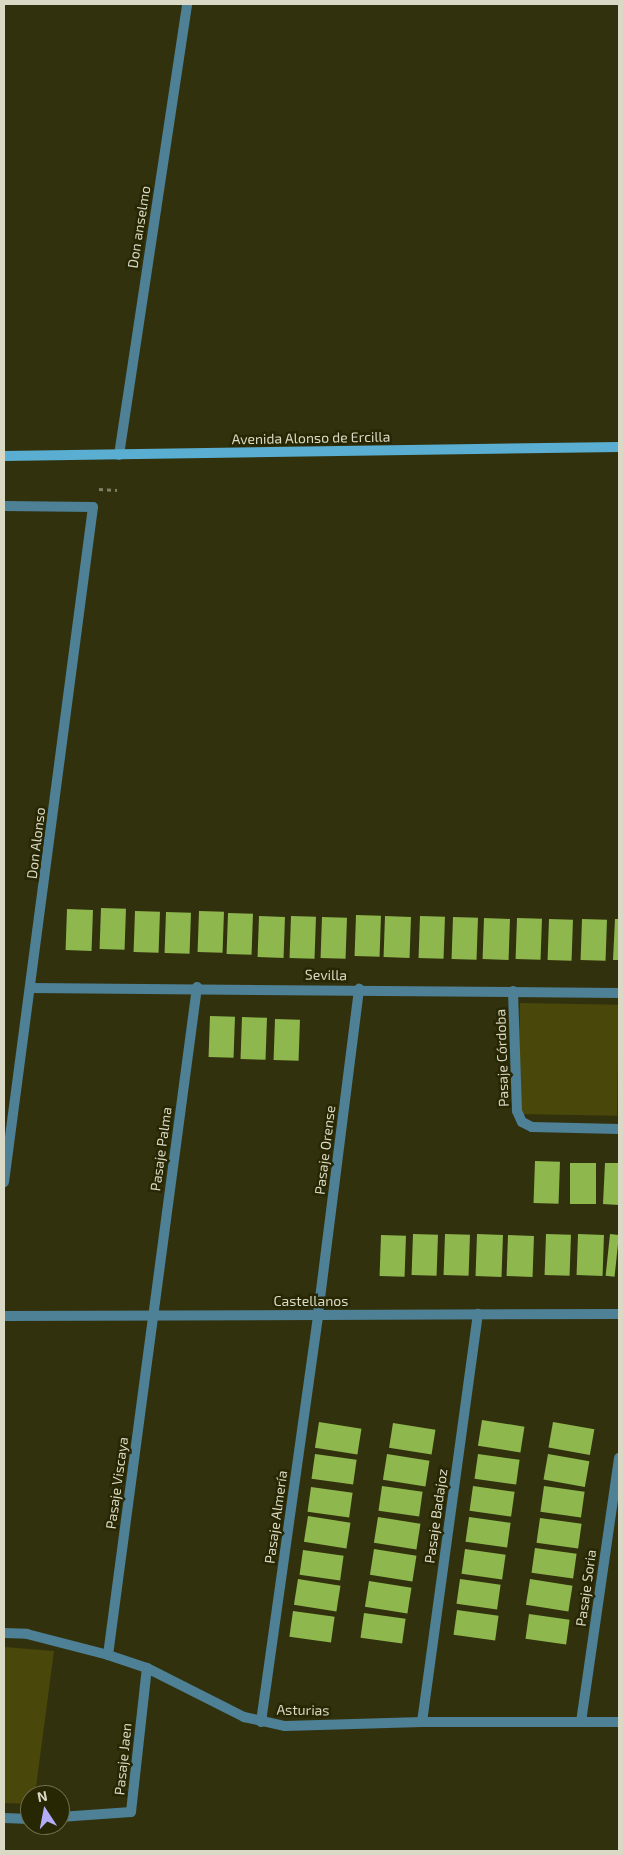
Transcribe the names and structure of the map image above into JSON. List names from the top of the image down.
{
  "streets": {
    "main road": ["Avenida Alonso de Ercilla"],
    "street": [
      "Don anselmo",
      "Don Alonso",
      "Sevilla",
      "Pasaje Córdoba",
      "Pasaje Palma",
      "Pasaje Orense",
      "Castellanos",
      "Pasaje Viscaya",
      "Pasaje Badajoz",
      "Pasaje Almería",
      "Pasaje Soria",
      "Asturias",
      "Pasaje Jaen"
    ]
  },
  "crossings": [
    ["Don anselmo", "Avenida Alonso de Ercilla"],
    ["Don Alonso", "Sevilla"],
    ["Sevilla", "Pasaje Córdoba"],
    ["Sevilla", "Pasaje Palma"],
    ["Sevilla", "Pasaje Orense"],
    ["Pasaje Palma", "Castellanos"],
    ["Pasaje Palma", "Pasaje Viscaya"],
    ["Pasaje Orense", "Castellanos"],
    ["Pasaje Orense", "Pasaje Almería"],
    ["Castellanos", "Pasaje Viscaya"],
    ["Castellanos", "Pasaje Badajoz"],
    ["Castellanos", "Pasaje Almería"],
    ["Pasaje Viscaya", "Asturias"],
    ["Pasaje Badajoz", "Asturias"],
    ["Pasaje Almería", "Asturias"],
    ["Pasaje Soria", "Asturias"],
    ["Asturias", "Pasaje Jaen"]
  ],
  "north": "top"
}
